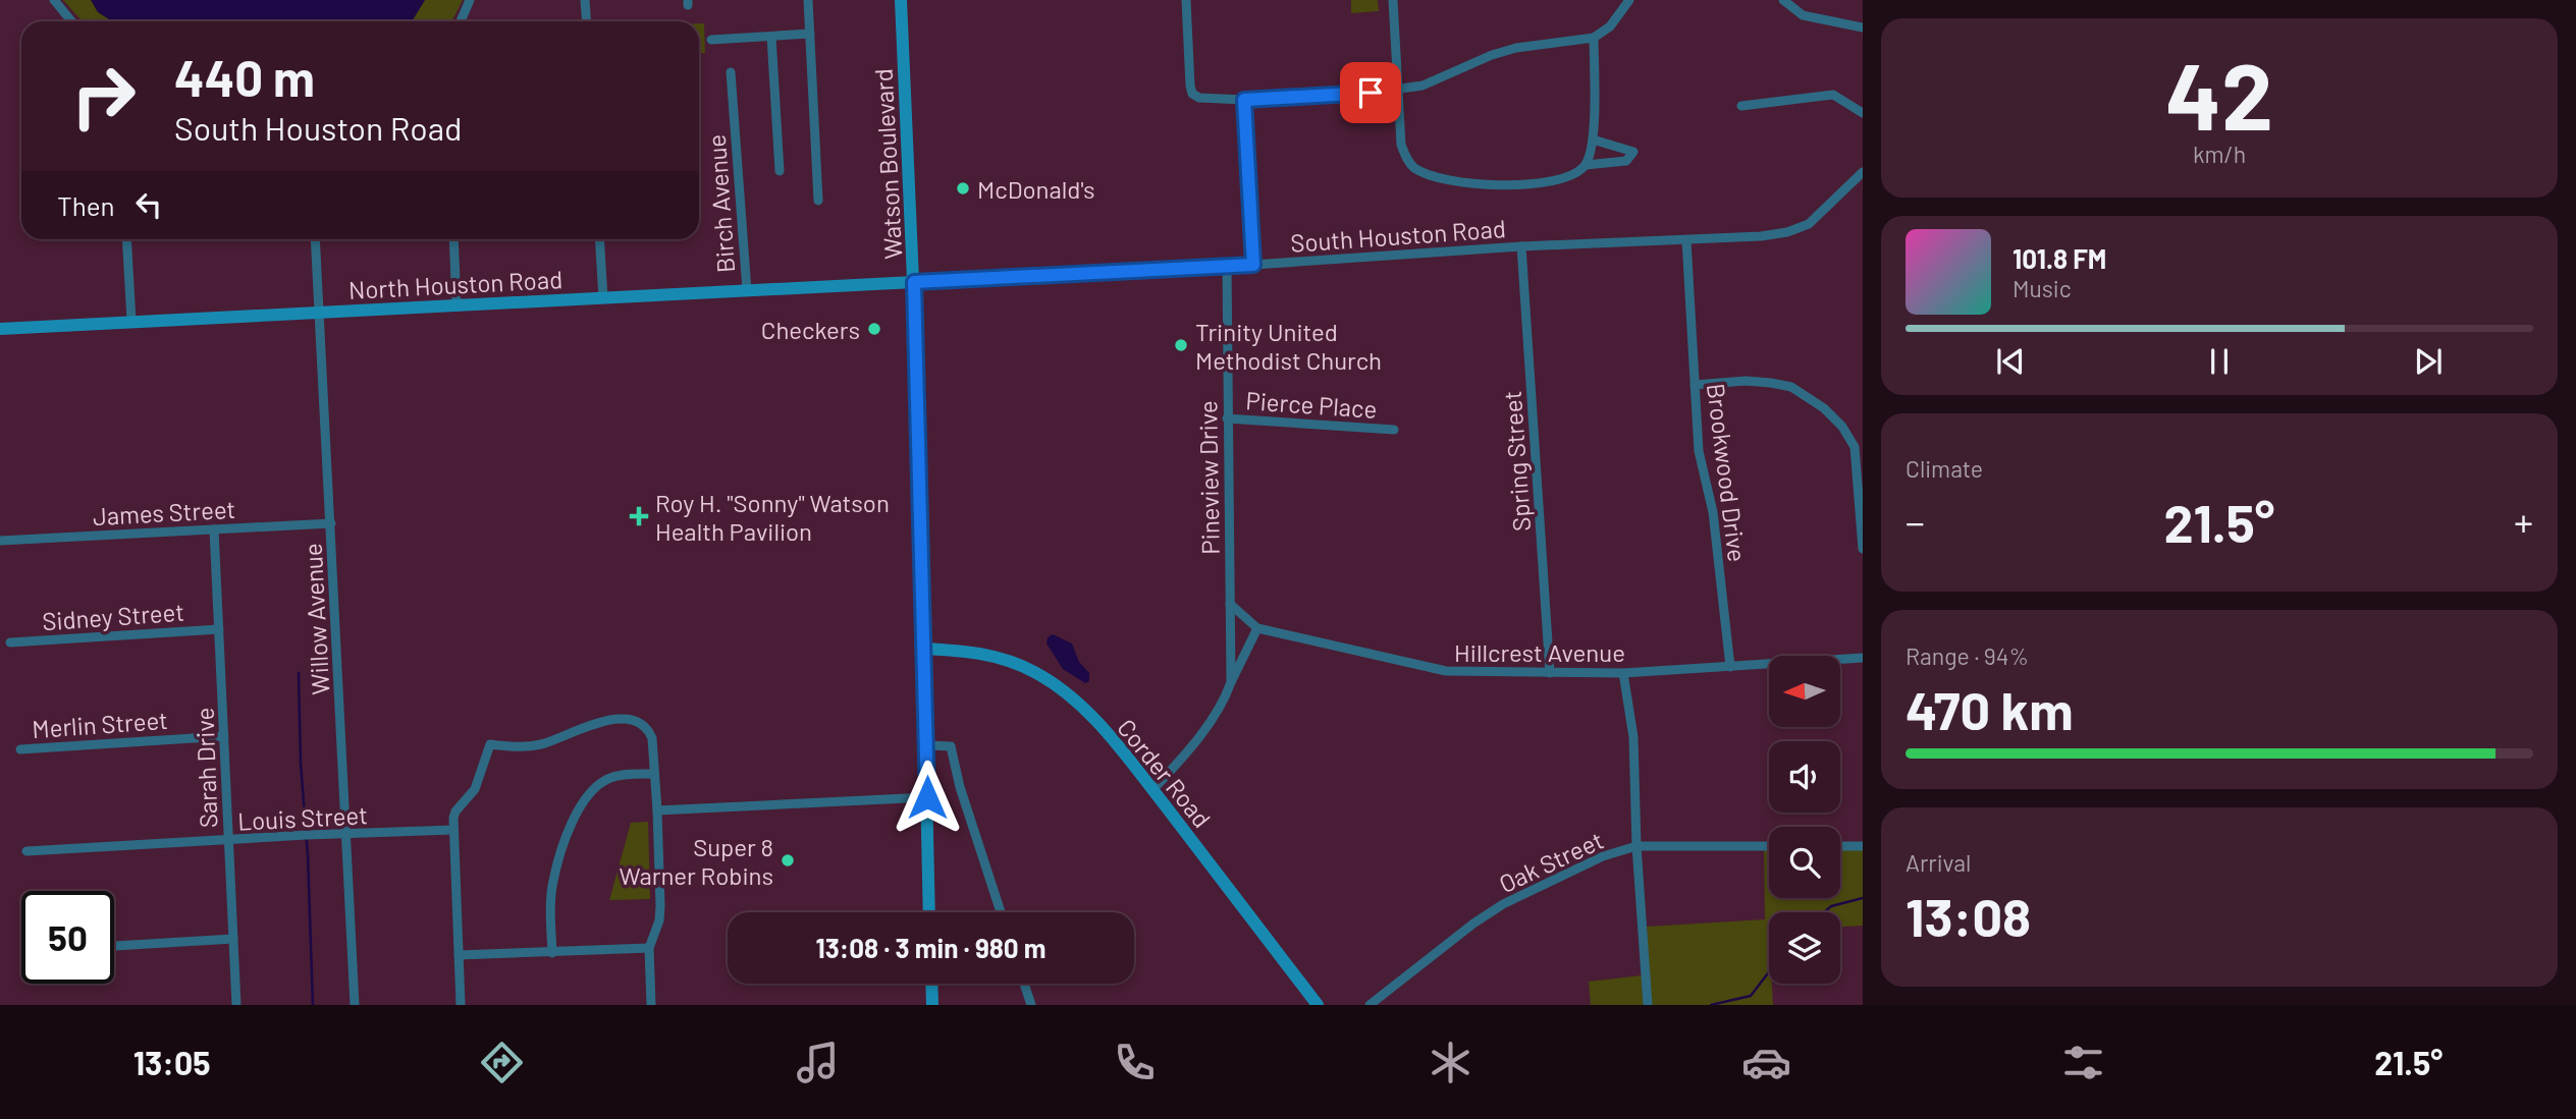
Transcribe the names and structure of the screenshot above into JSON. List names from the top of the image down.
{
  "streets": {
    "street": [
      "Watson Boulevard",
      "Birch Avenue",
      "South Houston Road",
      "North Houston Road",
      "Pierce Place",
      "Spring Street",
      "Brookwood Drive",
      "Pineview Drive",
      "James Street",
      "Sidney Street",
      "Willow Avenue",
      "Hillcrest Avenue",
      "Merlin Street",
      "Sarah Drive",
      "Corder Road",
      "Louis Street",
      "Oak Street"
    ]
  },
  "crossings": [
    ["Watson Boulevard", "South Houston Road"],
    ["Watson Boulevard", "North Houston Road"],
    ["Watson Boulevard", "Corder Road"],
    ["Birch Avenue", "North Houston Road"],
    ["South Houston Road", "North Houston Road"],
    ["South Houston Road", "Spring Street"],
    ["South Houston Road", "Brookwood Drive"],
    ["South Houston Road", "Pineview Drive"],
    ["North Houston Road", "Willow Avenue"],
    ["Pierce Place", "Pineview Drive"],
    ["Spring Street", "Hillcrest Avenue"],
    ["Brookwood Drive", "Hillcrest Avenue"],
    ["Pineview Drive", "Hillcrest Avenue"],
    ["James Street", "Willow Avenue"],
    ["James Street", "Sarah Drive"],
    ["Sidney Street", "Sarah Drive"],
    ["Willow Avenue", "Louis Street"],
    ["Merlin Street", "Sarah Drive"],
    ["Sarah Drive", "Louis Street"]
  ],
  "places": {
    "other": [
      "McDonald's",
      "Checkers",
      "Trinity United Methodist Church",
      "Super 8 Warner Robins"
    ],
    "health": ["Roy H. \"Sonny\" Watson Health Pavilion"]
  },
  "north": "left",
  "page": {
    "tile": [
      ["42", "km/h"],
      "Climate",
      ["Range · 94%", "470 km"],
      ["Arrival", "13:08"]
    ],
    "turn": ["440 m", "South Houston Road"],
    "then": "Then",
    "song": ["101.8 FM", "Music"],
    "heat": ["−", "21.5°", "+"],
    "limit": "50",
    "trip": "13:08 · 3 min · 980 m",
    "tabs": ["13:05", "21.5°"]
  }
}
